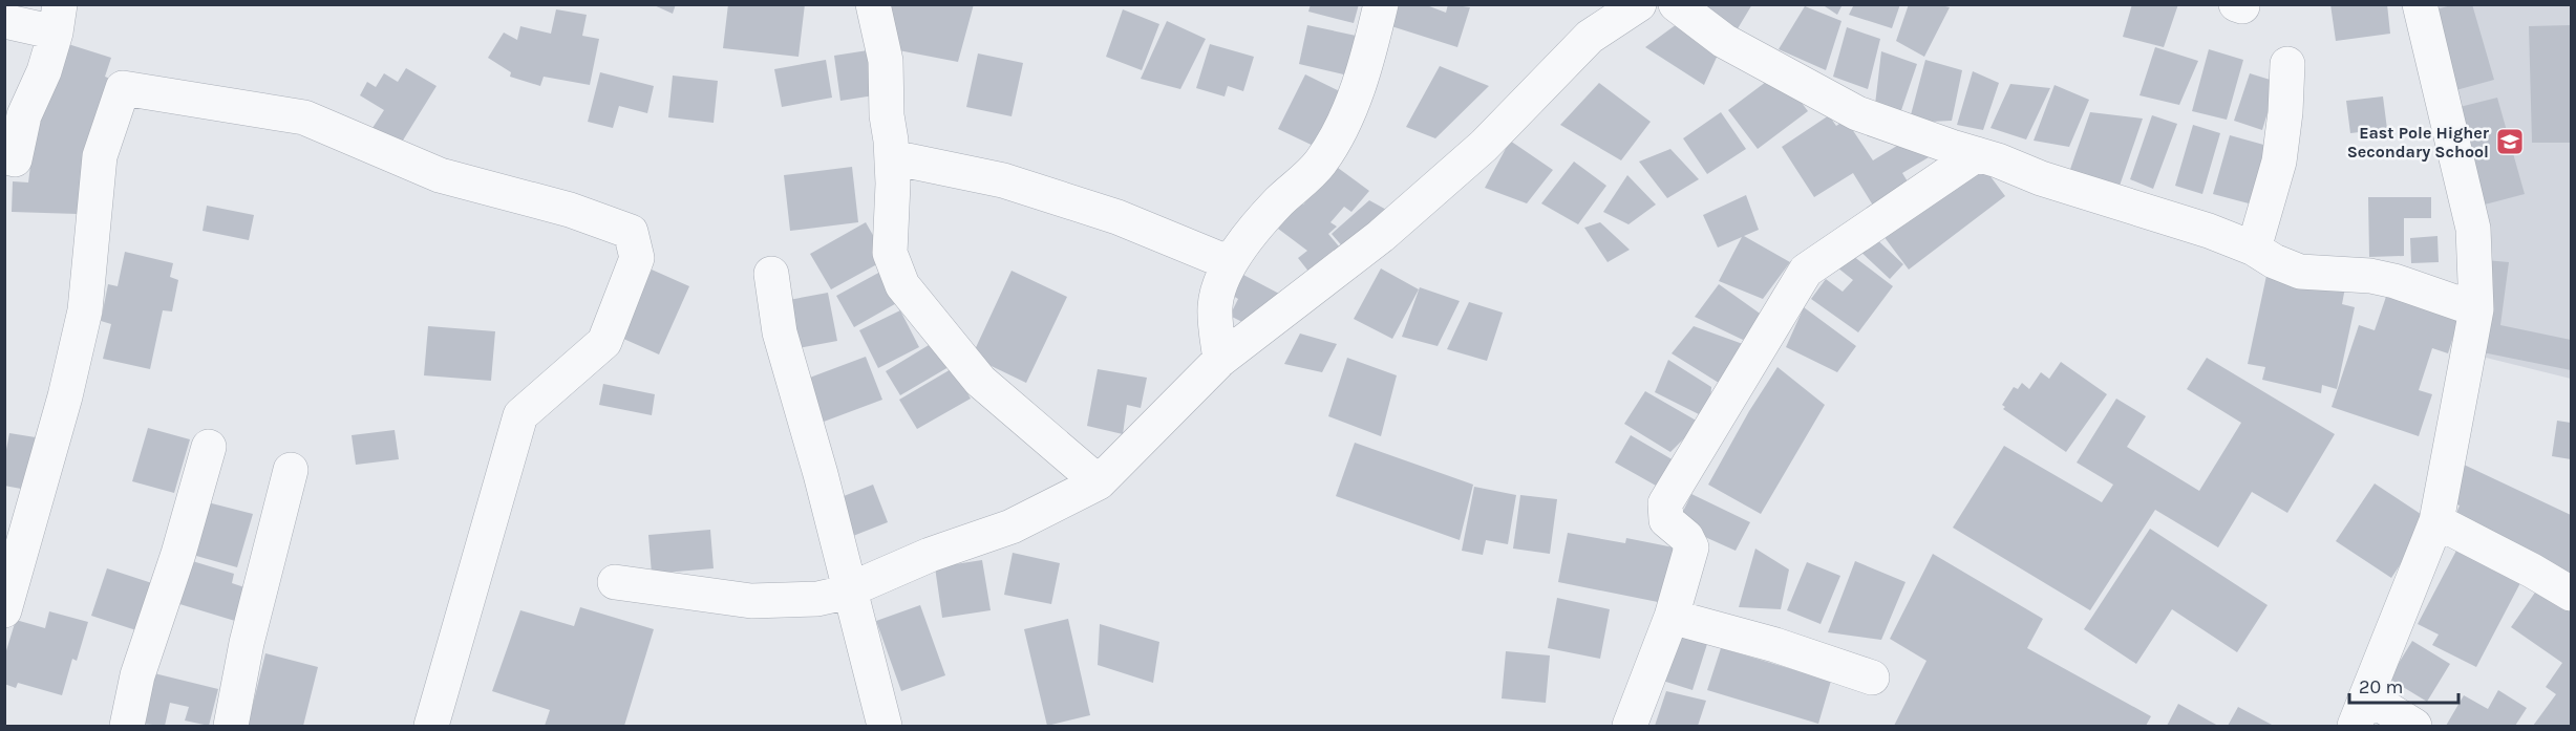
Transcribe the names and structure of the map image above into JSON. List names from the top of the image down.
{
  "places": {
    "school or university": ["East Pole Higher Secondary School"]
  },
  "scale_bar": "20 m"
}
